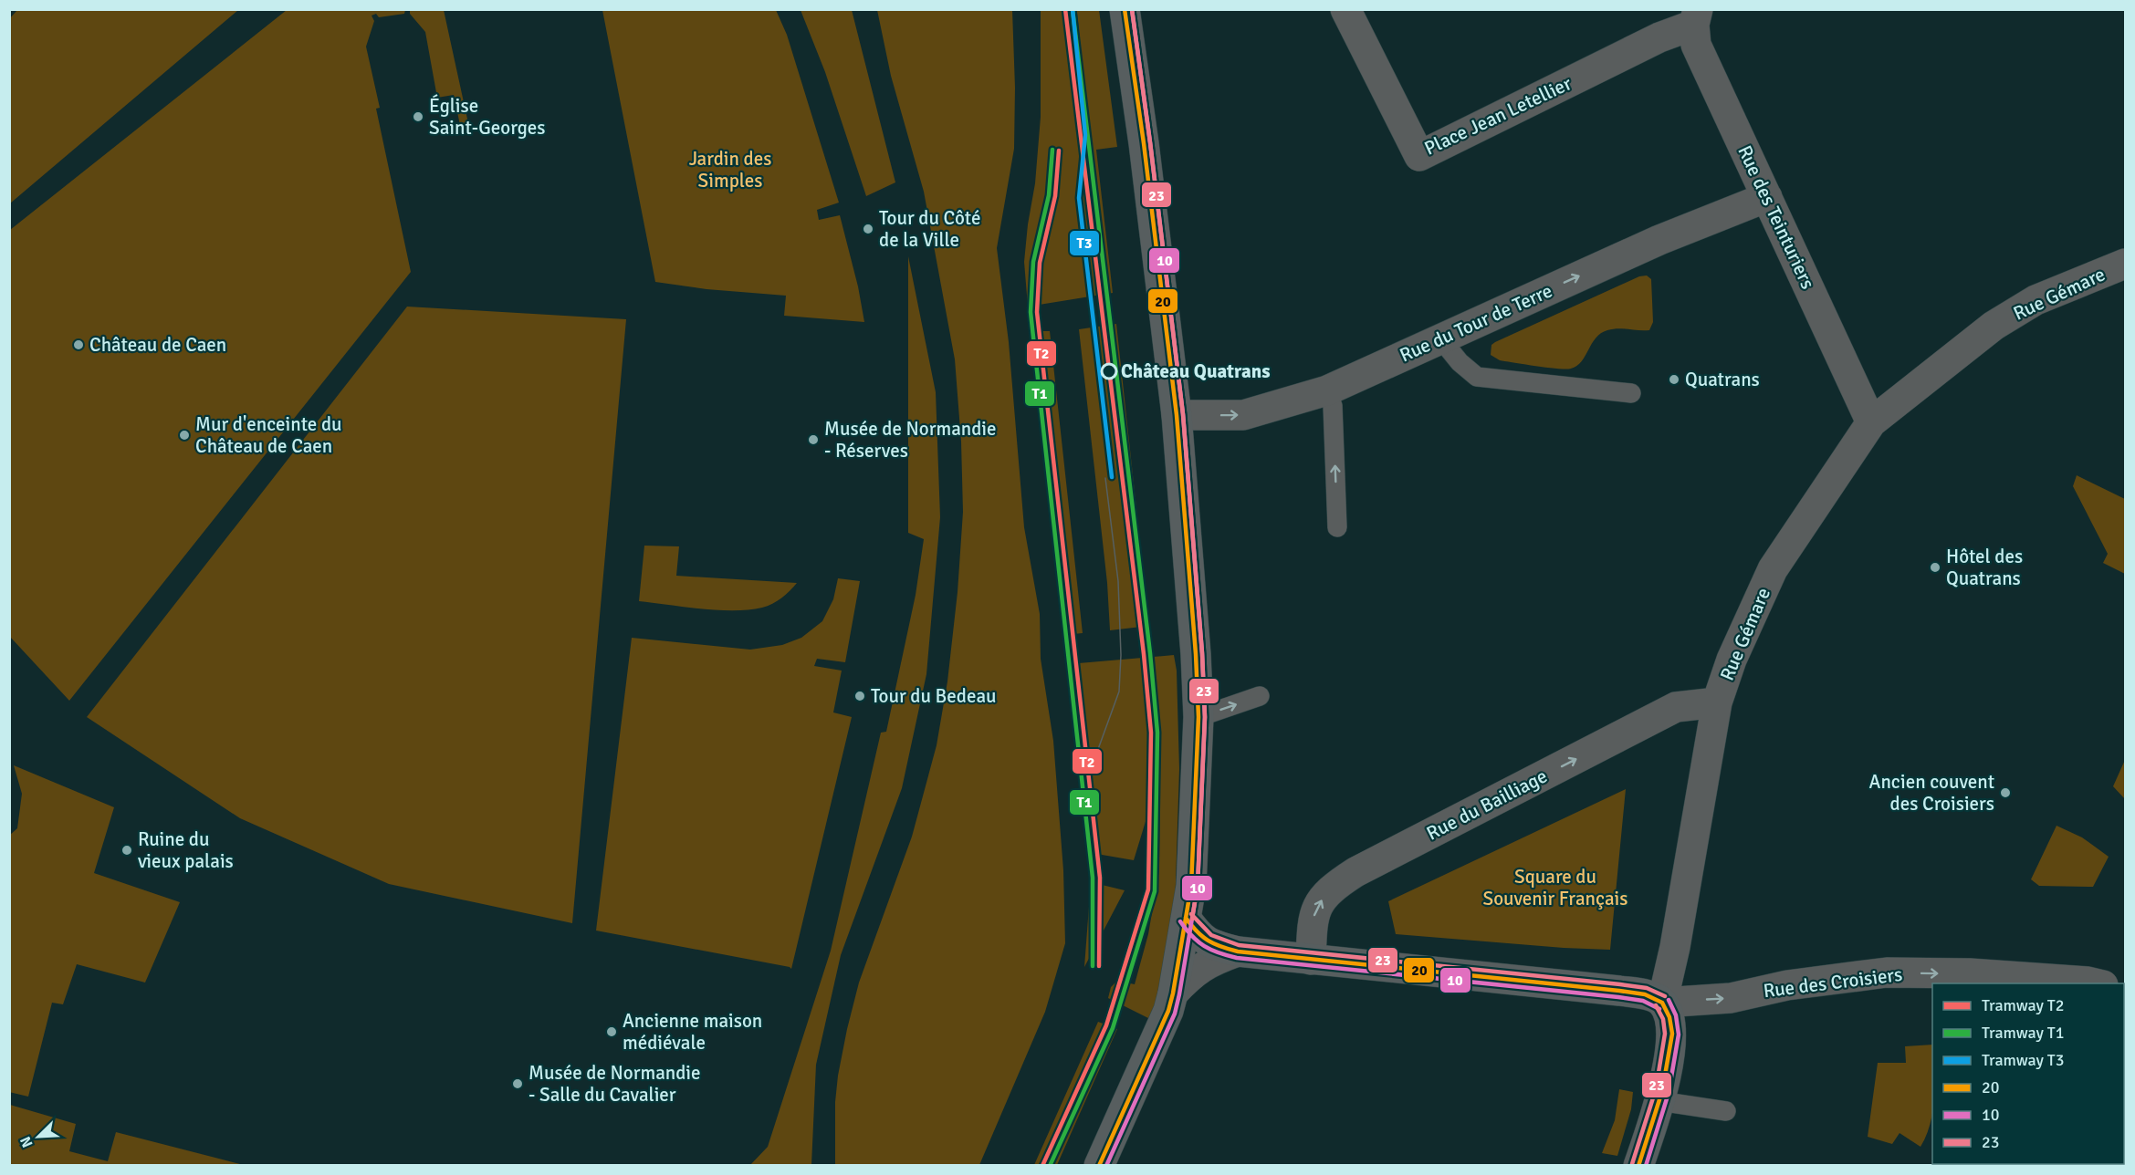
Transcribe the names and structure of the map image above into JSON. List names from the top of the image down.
{
  "streets": {
    "street": [
      "Place Jean Letellier",
      "Rue des Teinturiers",
      "Rue Gémare",
      "Rue du Tour de Terre",
      "Rue du Bailliage",
      "Rue des Croisiers"
    ]
  },
  "crossings": [
    ["Place Jean Letellier", "Rue des Teinturiers"],
    ["Rue des Teinturiers", "Rue Gémare"],
    ["Rue des Teinturiers", "Rue du Tour de Terre"],
    ["Rue Gémare", "Rue du Bailliage"],
    ["Rue Gémare", "Rue des Croisiers"]
  ],
  "one_way": ["Rue du Tour de Terre", "Rue du Bailliage", "Rue des Croisiers"],
  "parks": ["Jardin des Simples", "Square du Souvenir Français"],
  "places": [
    "Église Saint-Georges",
    "Tour du Côté de la Ville",
    "Château de Caen",
    "Château Quatrans",
    "Quatrans",
    "Mur d'enceinte du Château de Caen",
    "Musée de Normandie - Réserves",
    "Hôtel des Quatrans",
    "Tour du Bedeau",
    "Ancien couvent des Croisiers",
    "Ruine du vieux palais",
    "Ancienne maison médiévale",
    "Musée de Normandie - Salle du Cavalier"
  ],
  "lines": [
    "tram line T2",
    "tram line T1",
    "tram line T3",
    "transit line 20",
    "transit line 10",
    "transit line 23"
  ],
  "legend": [
    "Tramway T2",
    "Tramway T1",
    "Tramway T3",
    "20",
    "10",
    "23"
  ],
  "north": "bottom left"
}
